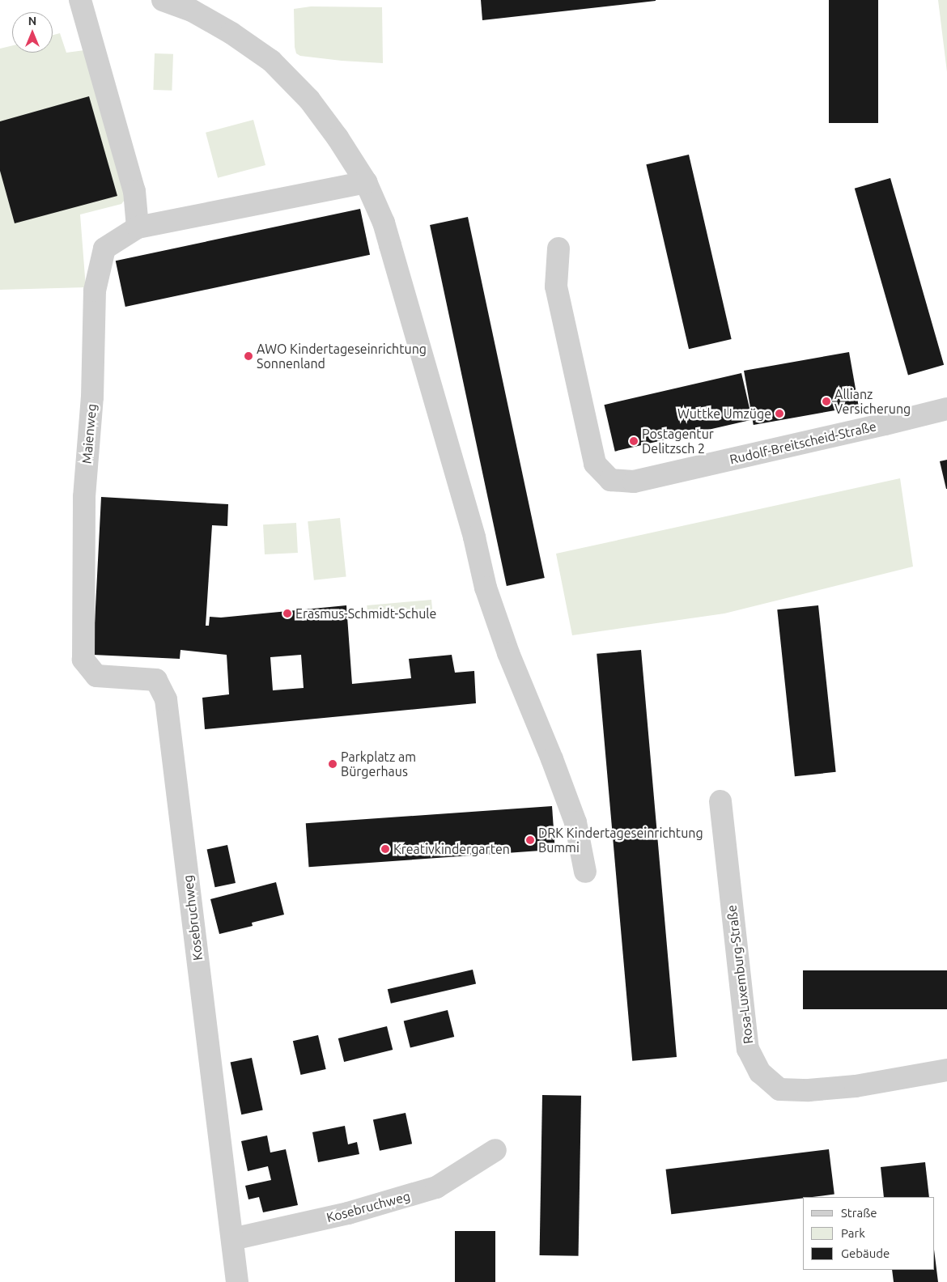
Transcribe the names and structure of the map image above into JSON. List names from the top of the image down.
{
  "streets": {
    "street": [
      "Maienweg",
      "Rudolf-Breitscheid-Straße",
      "Kosebruchweg",
      "Rosa-Luxemburg-Straße"
    ]
  },
  "crossings": [
    ["Maienweg", "Kosebruchweg"]
  ],
  "places": [
    "AWO Kindertageseinrichtung Sonnenland",
    "Allianz Versicherung",
    "Wuttke Umzüge",
    "Postagentur Delitzsch 2",
    "Erasmus-Schmidt-Schule",
    "Parkplatz am Bürgerhaus",
    "DRK Kindertageseinrichtung Bummi",
    "Kreativkindergarten"
  ],
  "legend": ["Straße", "Park", "Gebäude"],
  "north": "top"
}
